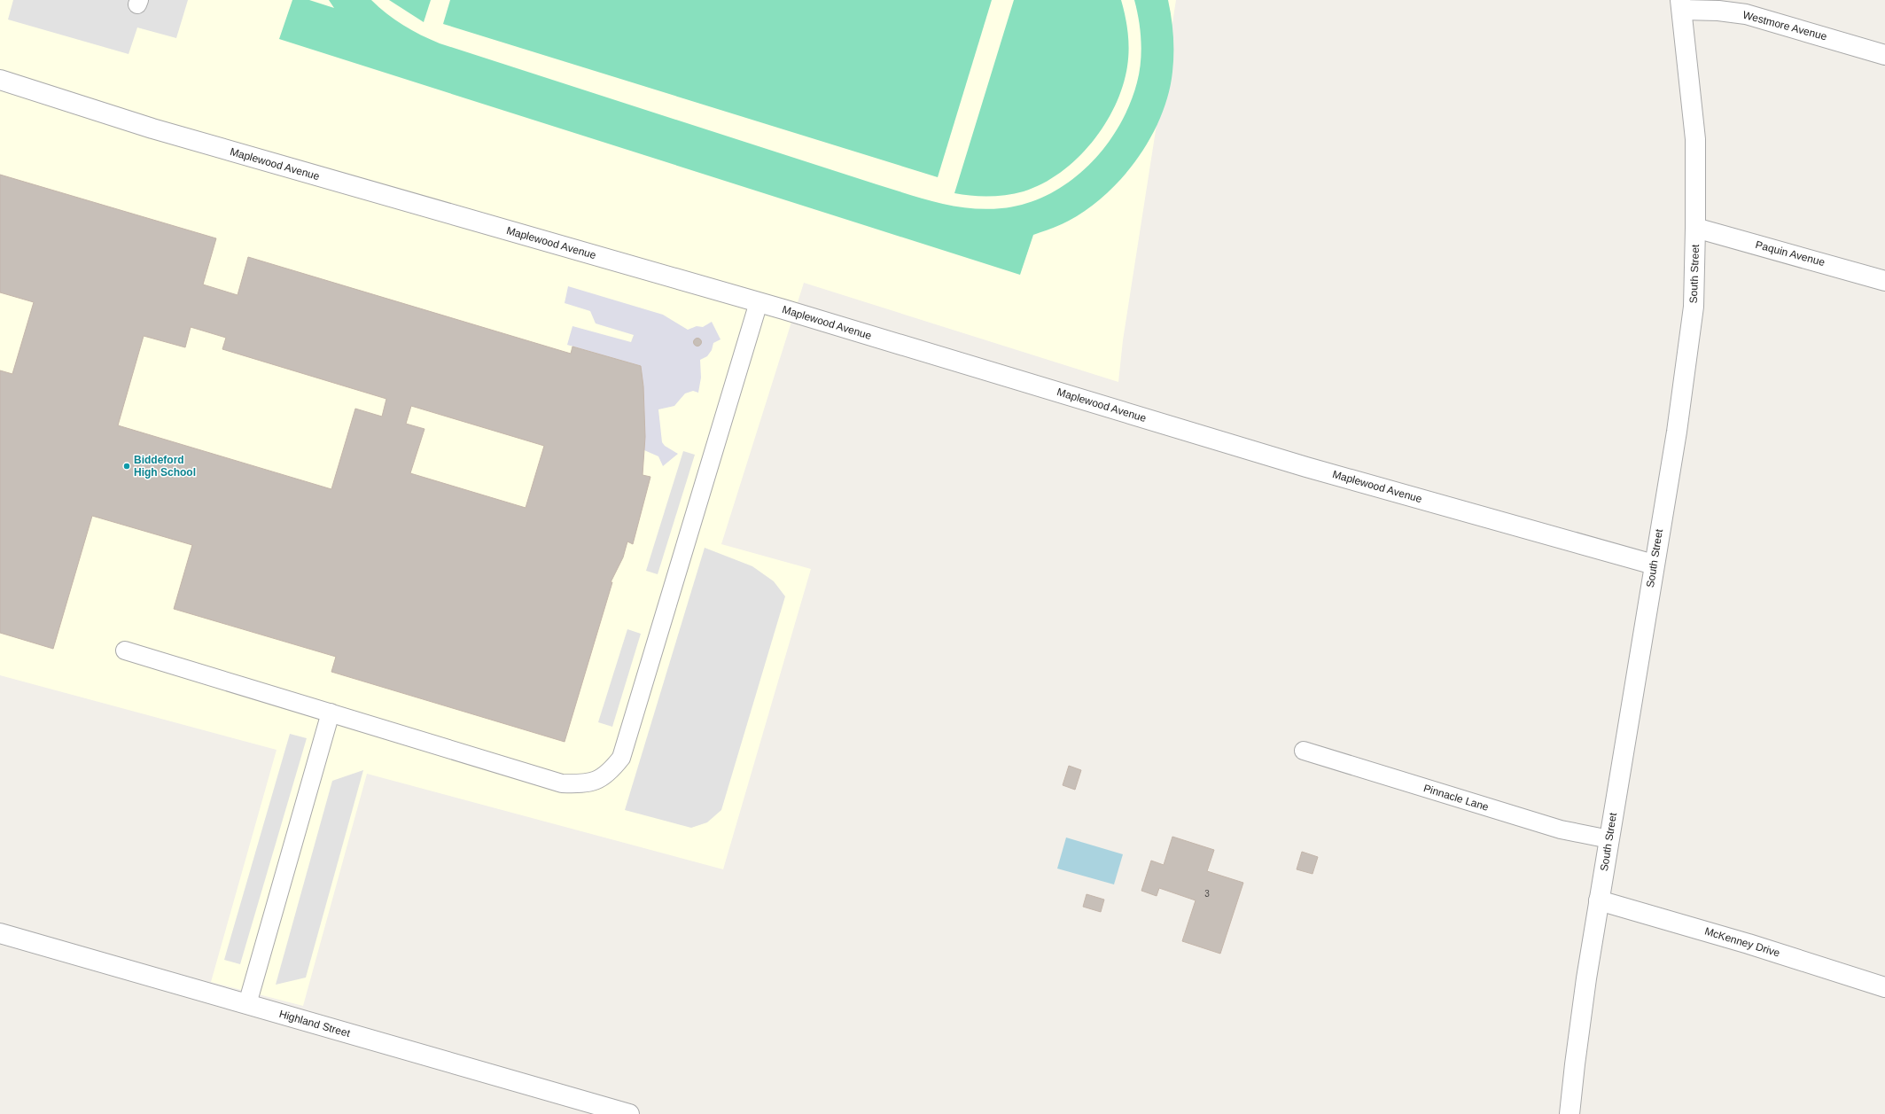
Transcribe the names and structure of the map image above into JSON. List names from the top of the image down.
{
  "streets": {
    "street": [
      "Westmore Avenue",
      "Maplewood Avenue",
      "Paquin Avenue",
      "South Street",
      "McKenney Drive",
      "Highland Street"
    ],
    "lane": ["Pinnacle Lane"]
  },
  "crossings": [
    ["Westmore Avenue", "South Street"],
    ["Maplewood Avenue", "South Street"],
    ["Paquin Avenue", "South Street"],
    ["South Street", "Pinnacle Lane"],
    ["South Street", "McKenney Drive"]
  ],
  "places": ["Biddeford High School"],
  "house_numbers": ["3"]
}
